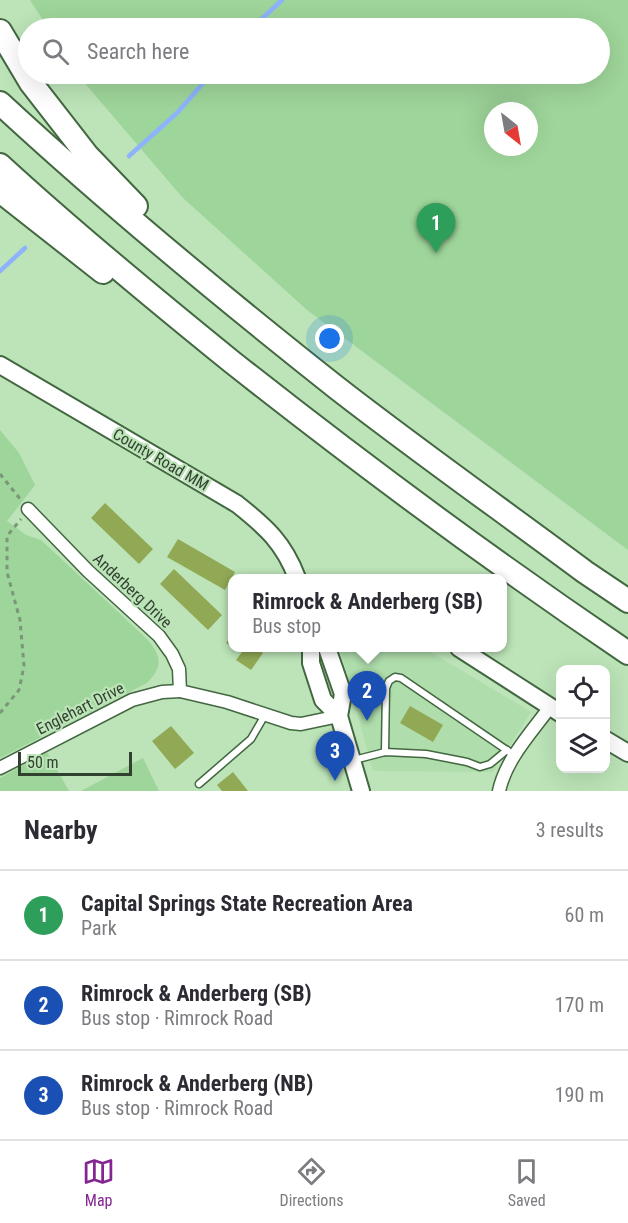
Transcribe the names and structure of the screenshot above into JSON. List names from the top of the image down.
{
  "streets": {
    "main road": ["County Road MM"],
    "street": ["Anderberg Drive", "Englehart Drive"]
  },
  "crossings": [
    ["Anderberg Drive", "Englehart Drive"]
  ],
  "scale_bar": "50 m",
  "north": "bottom right",
  "page": {
    "search": "Search here",
    "pins": ["1", "2", "3"],
    "popup": ["Rimrock & Anderberg (SB)", "Bus stop"],
    "scale": "50 m",
    "heading": ["Nearby", "3 results"],
    "list": [
      {
        "mark": "1",
        "name": "Capital Springs State Recreation Area",
        "note": "Park",
        "value": "60 m"
      },
      {
        "mark": "2",
        "name": "Rimrock & Anderberg (SB)",
        "note": "Bus stop · Rimrock Road",
        "value": "170 m"
      },
      {
        "mark": "3",
        "name": "Rimrock & Anderberg (NB)",
        "note": "Bus stop · Rimrock Road",
        "value": "190 m"
      }
    ],
    "nav": ["Map", "Directions", "Saved"]
  }
}
